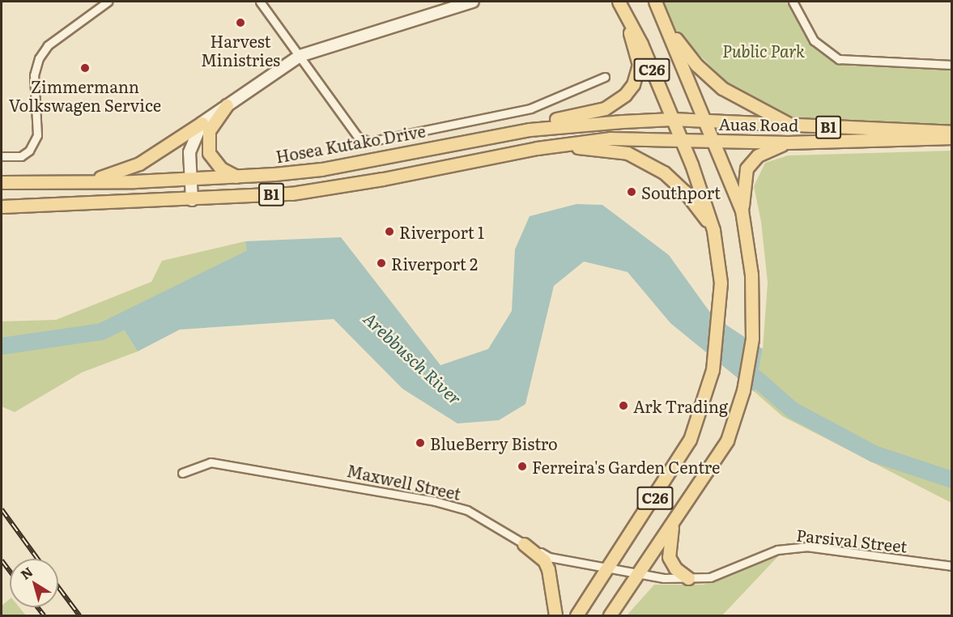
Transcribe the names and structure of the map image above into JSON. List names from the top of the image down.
{
  "streets": {
    "main road": [
      "C26",
      "Auas Road",
      "B1",
      "Hosea Kutako Drive"
    ],
    "street": ["Maxwell Street", "Parsival Street"]
  },
  "crossings": [
    ["C26", "Auas Road"],
    ["C26", "B1"],
    ["C26", "Hosea Kutako Drive"],
    ["C26", "Maxwell Street"],
    ["C26", "Parsival Street"],
    ["Auas Road", "B1"],
    ["Auas Road", "Hosea Kutako Drive"],
    ["Maxwell Street", "Parsival Street"]
  ],
  "water": ["Arebbusch River"],
  "parks": ["Public Park"],
  "places": [
    "Harvest Ministries",
    "Zimmermann Volkswagen Service",
    "Southport",
    "Riverport 1",
    "Riverport 2",
    "Ark Trading",
    "BlueBerry Bistro",
    "Ferreira's Garden Centre"
  ],
  "north": "top left"
}
